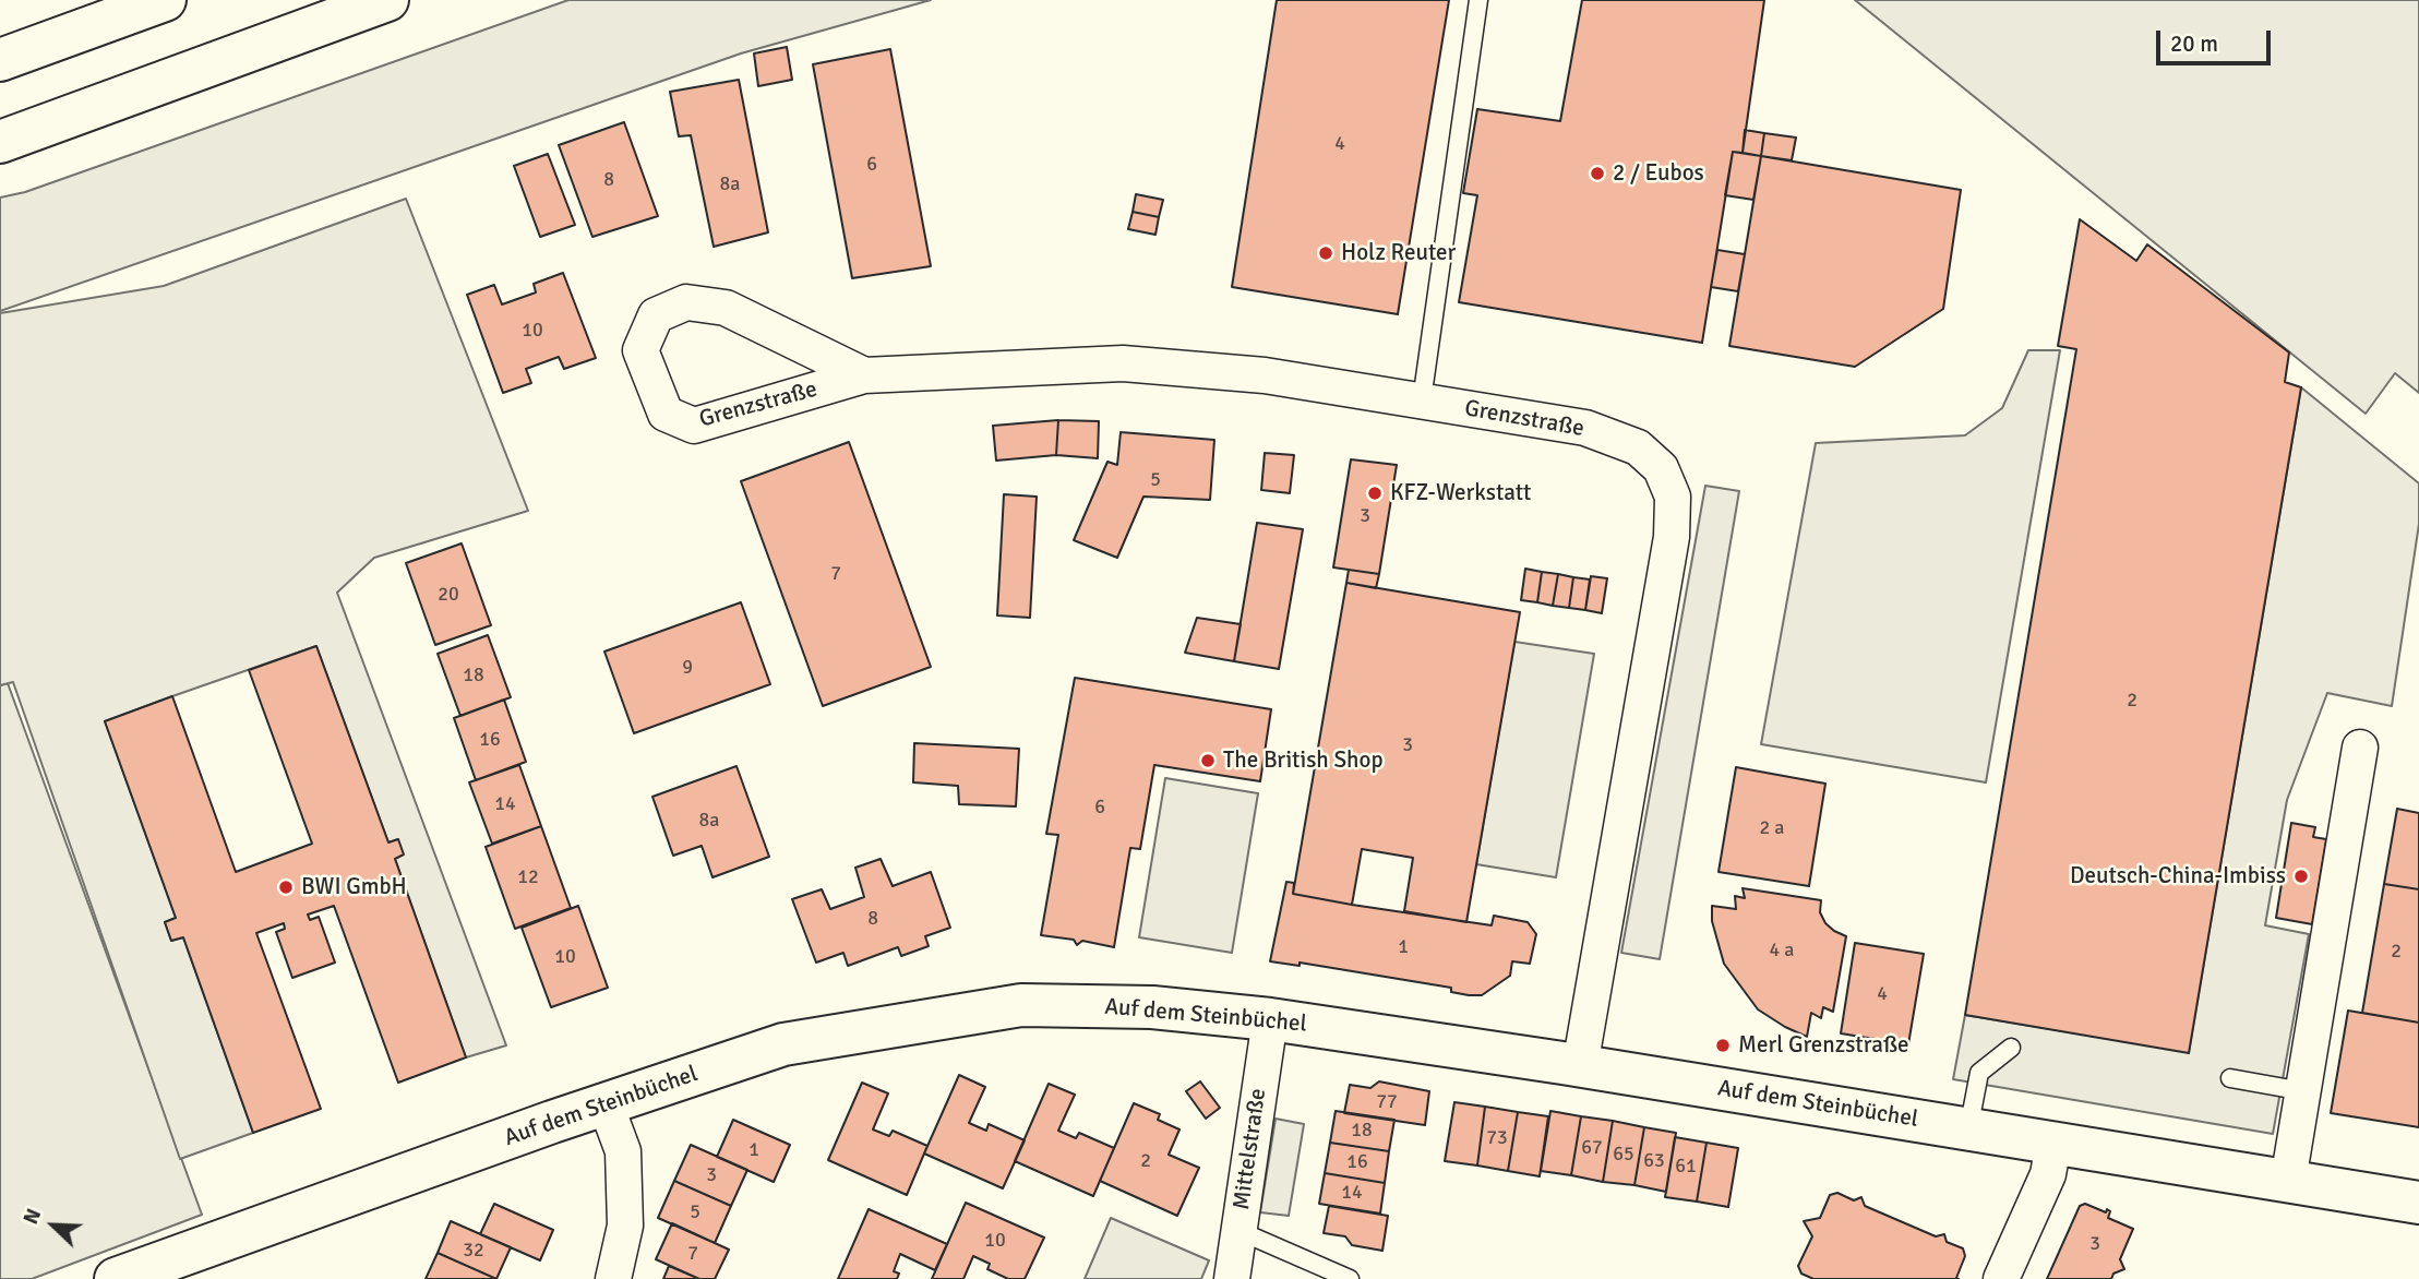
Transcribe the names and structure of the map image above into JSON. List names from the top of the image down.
{
  "streets": {
    "main road": ["Auf dem Steinbüchel"],
    "street": ["Grenzstraße", "Mittelstraße"]
  },
  "crossings": [
    ["Grenzstraße", "Auf dem Steinbüchel"],
    ["Auf dem Steinbüchel", "Mittelstraße"]
  ],
  "places": [
    "2 / Eubos",
    "Holz Reuter",
    "KFZ-Werkstatt",
    "The British Shop",
    "Deutsch-China-Imbiss",
    "BWI GmbH",
    "Merl Grenzstraße"
  ],
  "house_numbers": [
    "4",
    "6",
    "8",
    "8a",
    "10",
    "5",
    "3",
    "7",
    "20",
    "9",
    "18",
    "2",
    "16",
    "3",
    "14",
    "6",
    "8a",
    "2 a",
    "12",
    "8",
    "1",
    "4 a",
    "2",
    "10",
    "4",
    "77",
    "18",
    "73",
    "67",
    "1",
    "65",
    "2",
    "63",
    "16",
    "61",
    "3",
    "14",
    "5",
    "10",
    "3",
    "32",
    "7"
  ],
  "scale_bar": "20 m",
  "north": "top left"
}
